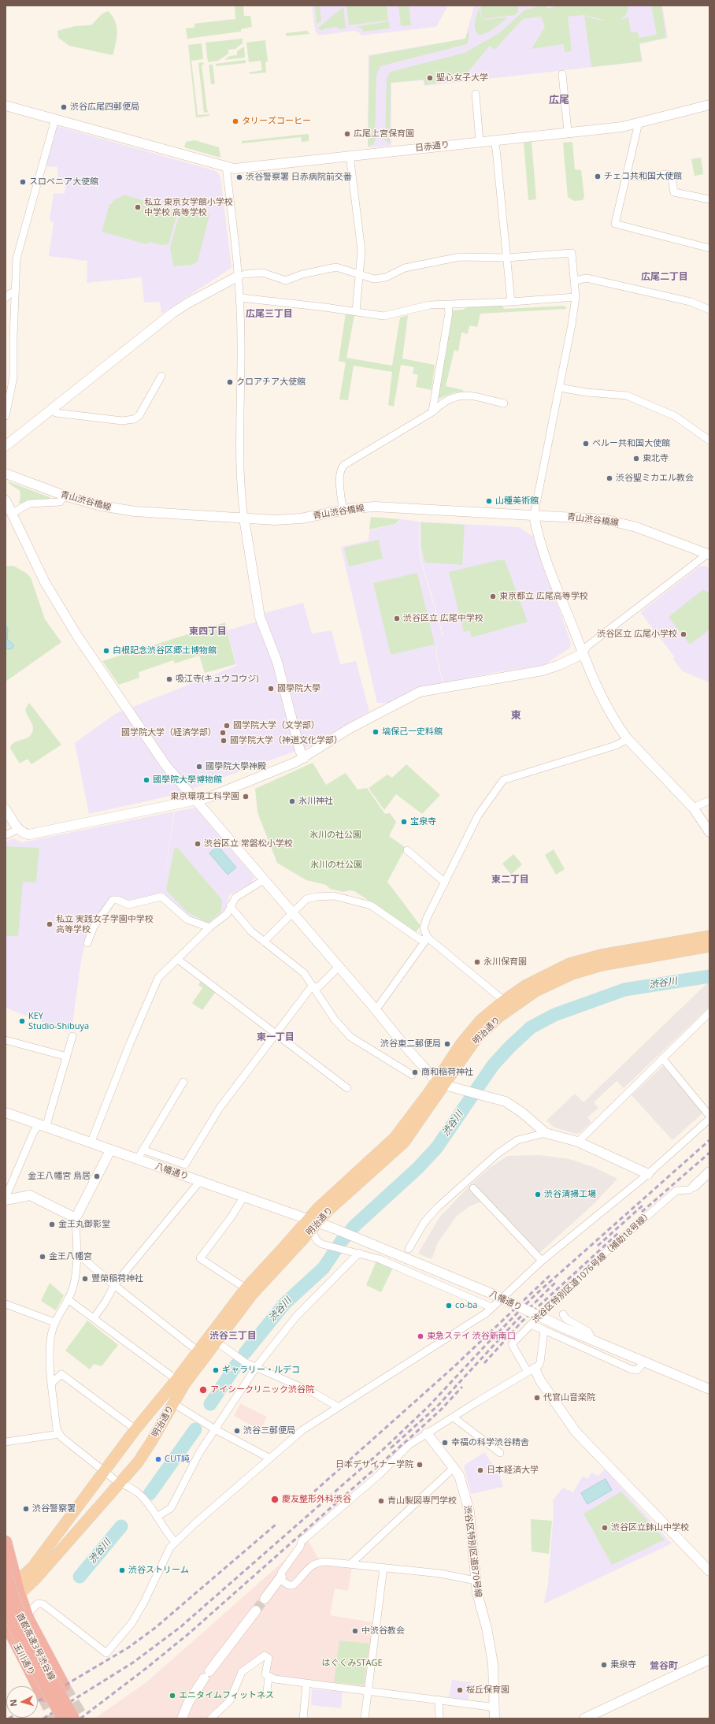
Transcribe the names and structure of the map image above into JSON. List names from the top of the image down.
{
  "streets": {
    "highway": ["首都高速3号渋谷線", "玉川通り"],
    "main road": ["明治通り"],
    "street": [
      "日赤通り",
      "青山渋谷橋線",
      "八幡通り",
      "渋谷区特別区道1076号線（補助18号線）",
      "渋谷区特別区道870号線"
    ]
  },
  "crossings": [
    ["明治通り", "八幡通り"]
  ],
  "districts": [
    "広尾",
    "広尾二丁目",
    "広尾三丁目",
    "東四丁目",
    "東",
    "東二丁目",
    "東一丁目",
    "渋谷三丁目",
    "鶯谷町"
  ],
  "water": ["渋谷川"],
  "parks": ["氷川の社公園", "氷川の杜公園", "はぐくみSTAGE"],
  "places": [
    "聖心女子大学",
    "渋谷広尾四郵便局",
    "タリーズコーヒー",
    "広尾上宮保育園",
    "チェコ共和国大使館",
    "渋谷警察署 日赤病院前交番",
    "スロベニア大使館",
    "私立 東京女学館小学校 中学校 高等学校",
    "クロアチア大使館",
    "ペルー共和国大使館",
    "東北寺",
    "渋谷聖ミカエル教会",
    "山種美術館",
    "東京都立 広尾高等学校",
    "渋谷区立 広尾中学校",
    "渋谷区立 広尾小学校",
    "白根記念渋谷区郷土博物館",
    "吸江寺(キュウコウジ)",
    "國學院大學",
    "國学院大学（文学部）",
    "塙保己一史料館",
    "國学院大学（経済学部）",
    "國学院大学（神道文化学部）",
    "國學院大學神殿",
    "國學院大學博物館",
    "東京環境工科学園",
    "氷川神社",
    "宝泉寺",
    "渋谷区立 常磐松小学校",
    "私立 実践女子学園中学校 高等学校",
    "永川保育園",
    "KEY Studio-Shibuya",
    "渋谷東二郵便局",
    "商和稲荷神社",
    "金王八幡宮 鳥居",
    "渋谷清掃工場",
    "金王丸御影堂",
    "金王八幡宮",
    "豐榮稲荷神社",
    "co-ba",
    "東急ステイ 渋谷新南口",
    "ギャラリー・ルデコ",
    "アイシークリニック渋谷院",
    "代官山音楽院",
    "渋谷三郵便局",
    "幸福の科学渋谷精舎",
    "CUT純",
    "日本デザイナー学院",
    "日本経済大学",
    "慶友整形外科渋谷",
    "青山製図専門学校",
    "渋谷警察署",
    "渋谷区立鉢山中学校",
    "渋谷ストリーム",
    "中渋谷教会",
    "乗泉寺",
    "桜丘保育園",
    "エニタイムフィットネス"
  ],
  "north": "left"
}
